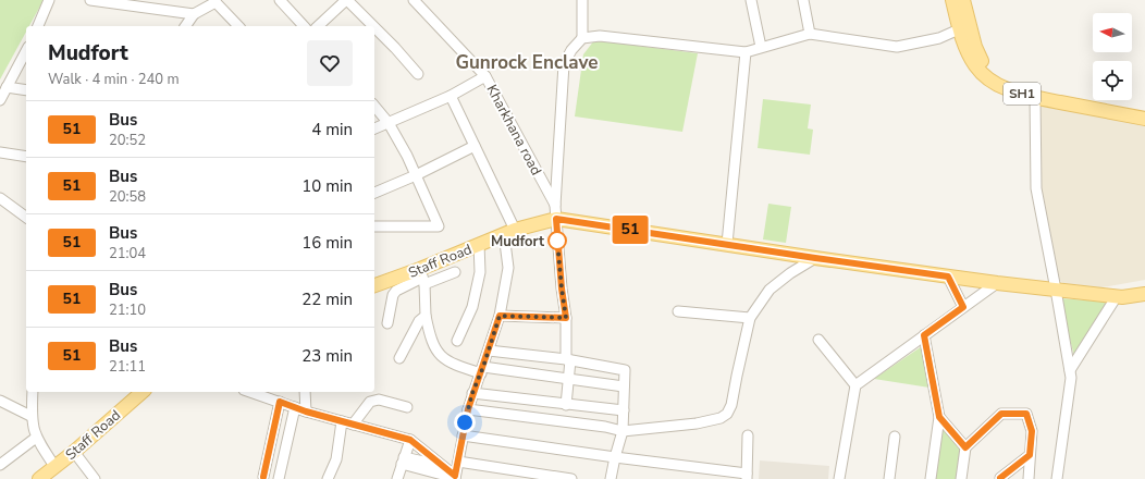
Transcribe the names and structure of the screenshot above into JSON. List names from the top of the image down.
{
  "streets": {
    "main road": ["SH1", "Staff Road"],
    "street": ["Kharkhana road"]
  },
  "crossings": [
    ["Kharkhana road", "Staff Road"]
  ],
  "districts": ["Gunrock Enclave"],
  "places": ["Mudfort"],
  "lines": ["bus line 51"],
  "north": "left",
  "page": {
    "on_map": "51",
    "heading": ["Mudfort", "Walk · 4 min · 240 m"],
    "list": [
      {
        "mark": "51",
        "name": "Bus",
        "note": "20:52",
        "value": "4 min"
      },
      {
        "mark": "51",
        "name": "Bus",
        "note": "20:58",
        "value": "10 min"
      },
      {
        "mark": "51",
        "name": "Bus",
        "note": "21:04",
        "value": "16 min"
      },
      {
        "mark": "51",
        "name": "Bus",
        "note": "21:10",
        "value": "22 min"
      },
      {
        "mark": "51",
        "name": "Bus",
        "note": "21:11",
        "value": "23 min"
      }
    ]
  }
}
